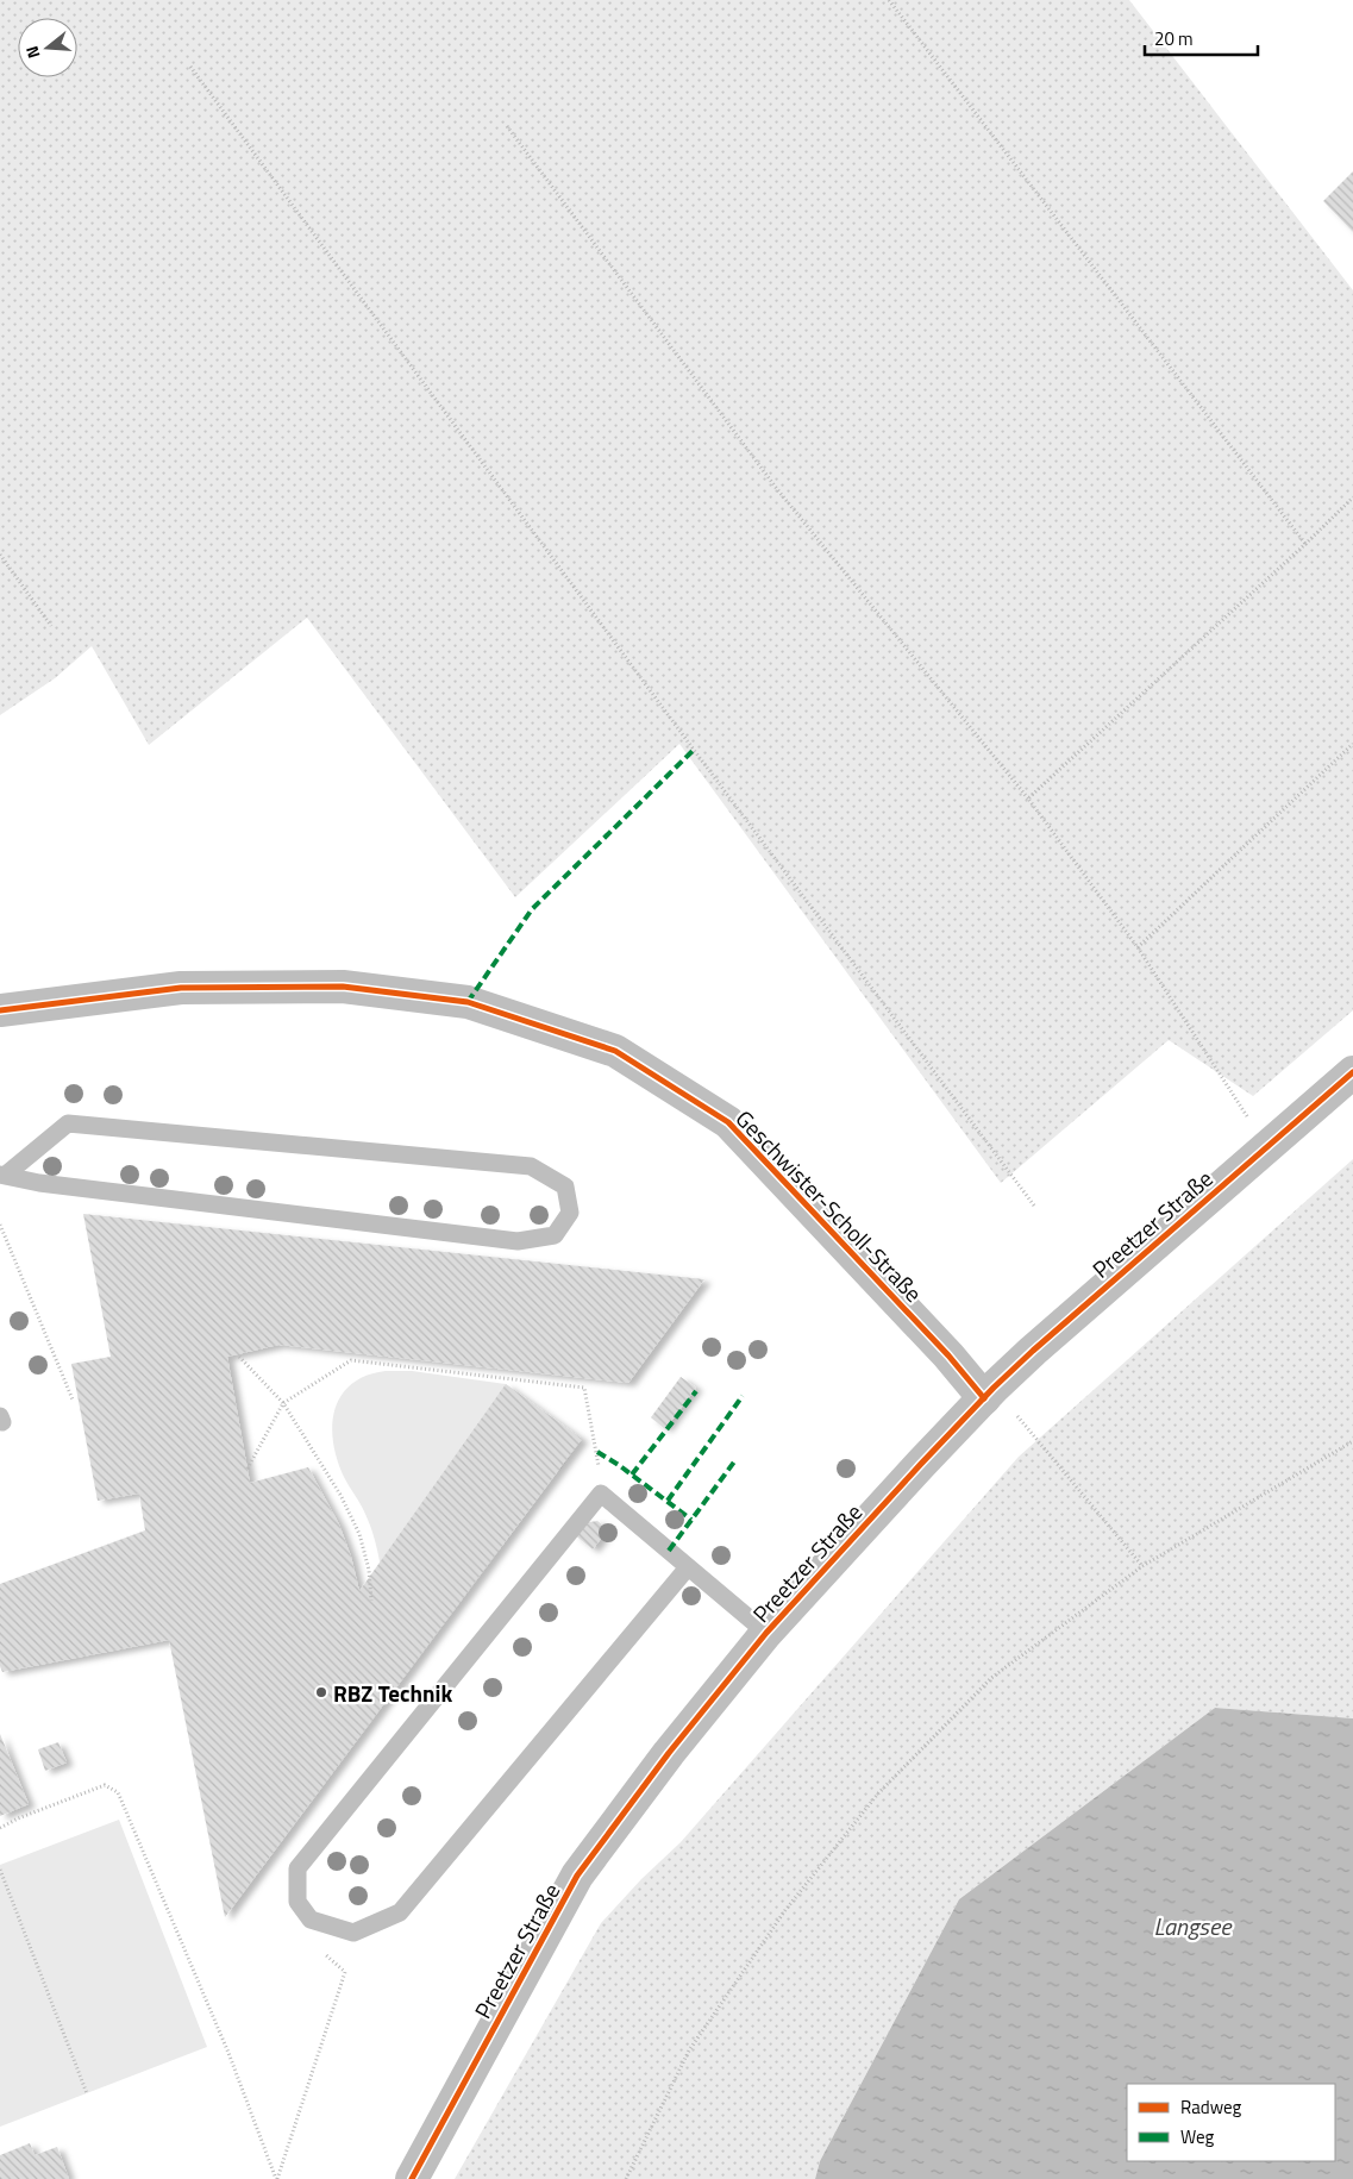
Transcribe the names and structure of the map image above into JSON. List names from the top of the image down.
{
  "streets": {
    "street": ["Geschwister-Scholl-Straße", "Preetzer Straße"]
  },
  "crossings": [
    ["Geschwister-Scholl-Straße", "Preetzer Straße"]
  ],
  "water": ["Langsee"],
  "places": ["RBZ Technik"],
  "legend": ["Radweg", "Weg"],
  "scale_bar": "20 m",
  "north": "left"
}
